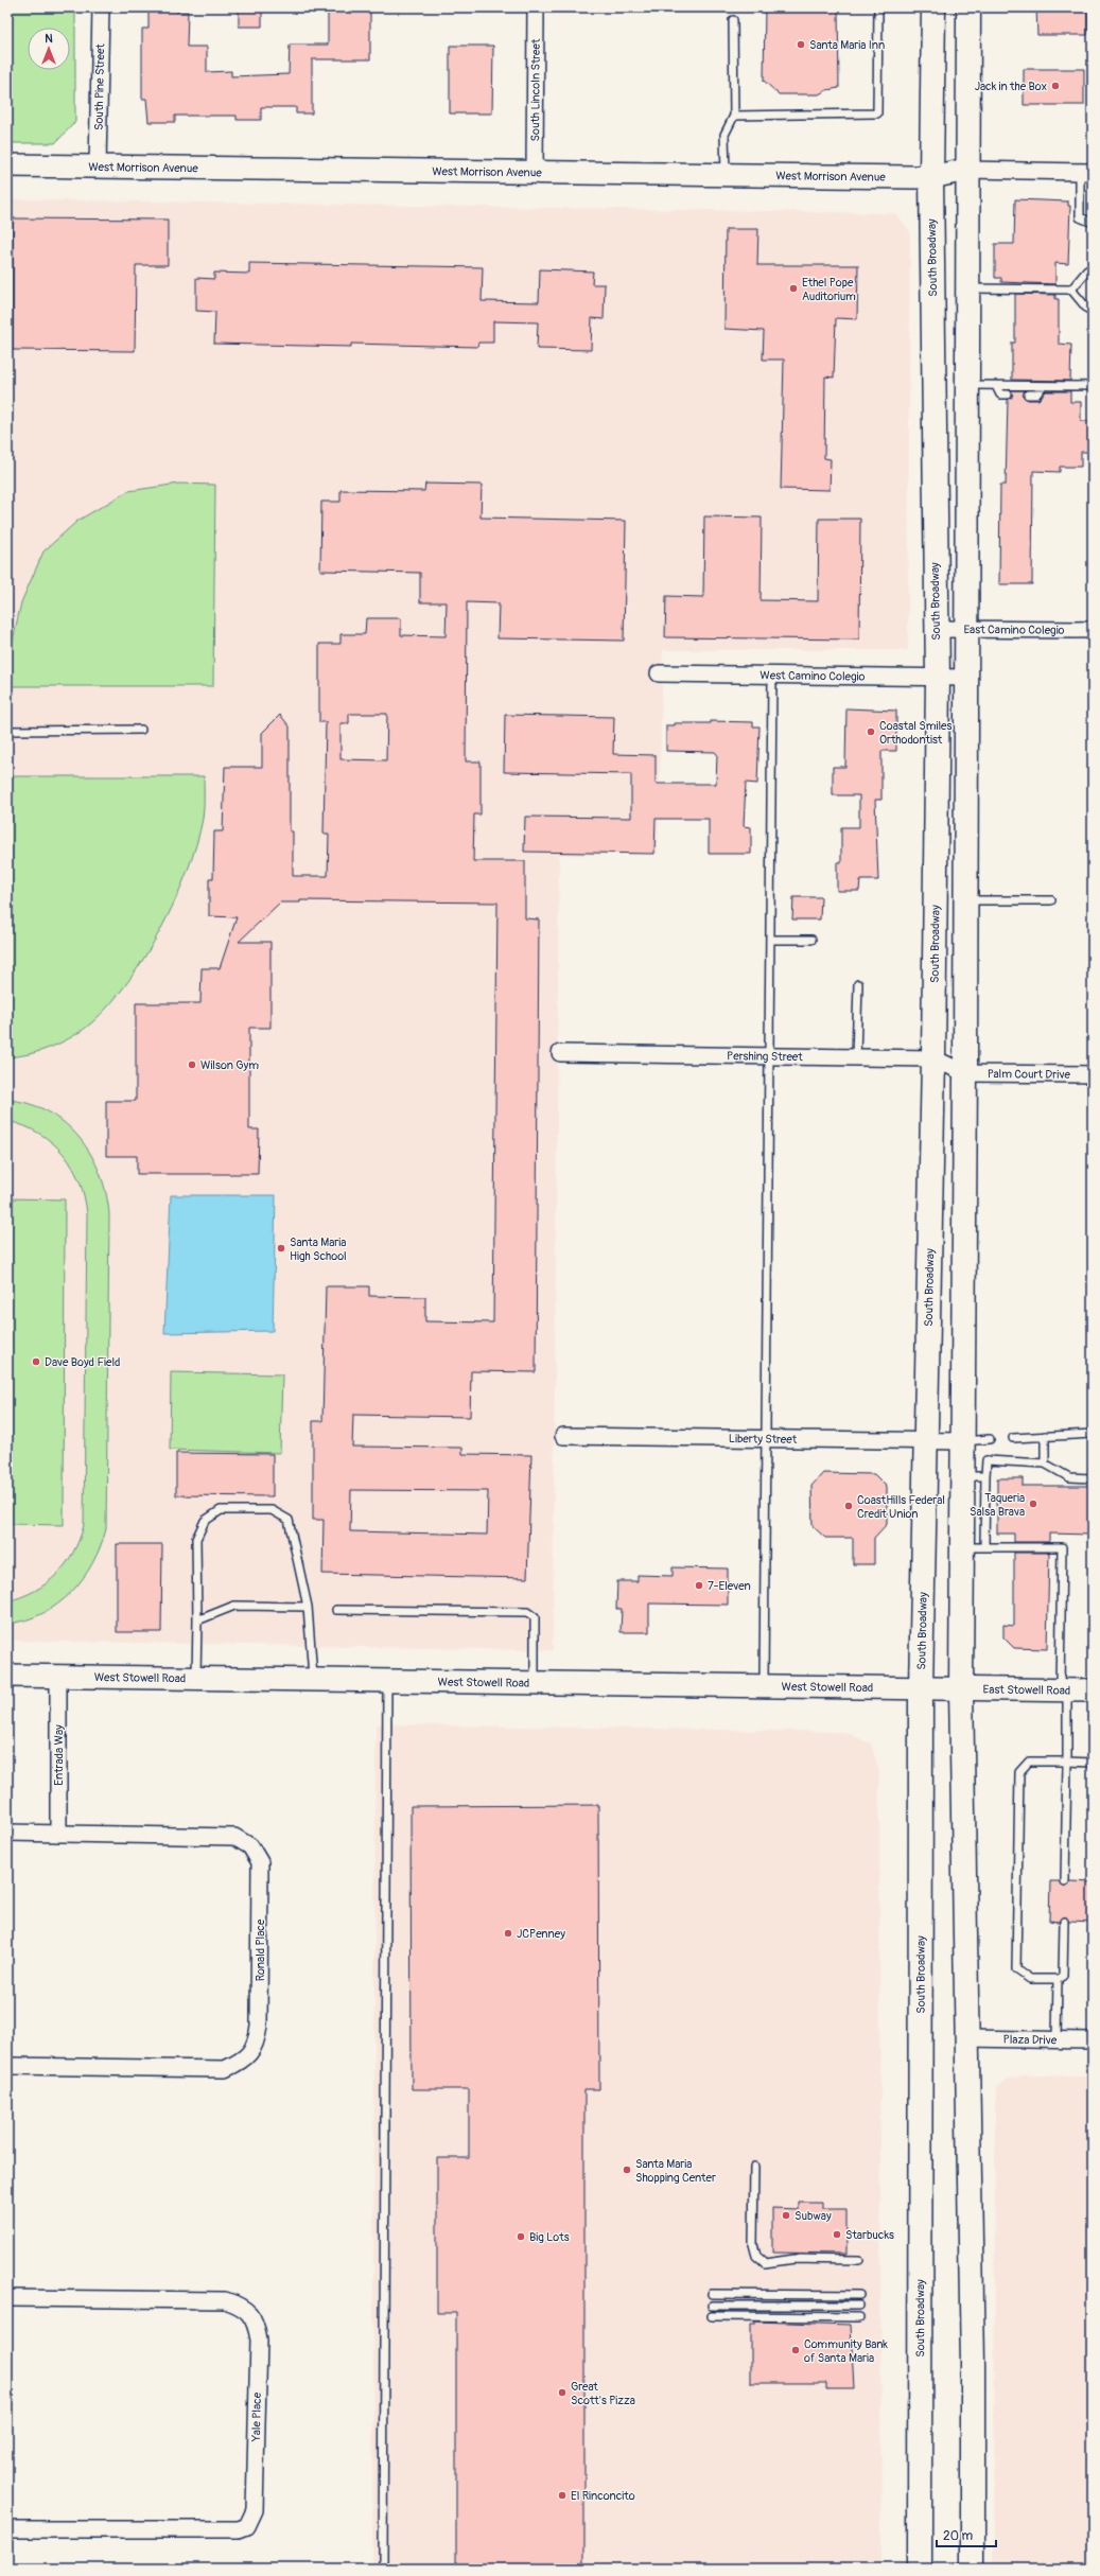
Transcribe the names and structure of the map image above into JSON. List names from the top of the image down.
{
  "streets": {
    "main road": [
      "West Morrison Avenue",
      "South Broadway",
      "West Stowell Road",
      "East Stowell Road"
    ],
    "street": [
      "South Pine Street",
      "South Lincoln Street",
      "East Camino Colegio",
      "West Camino Colegio",
      "Pershing Street",
      "Palm Court Drive",
      "Liberty Street",
      "Entrada Way",
      "Ronald Place",
      "Plaza Drive",
      "Yale Place"
    ]
  },
  "crossings": [
    ["South Pine Street", "West Morrison Avenue"],
    ["South Lincoln Street", "West Morrison Avenue"],
    ["West Morrison Avenue", "South Broadway"],
    ["South Broadway", "East Camino Colegio"],
    ["South Broadway", "West Camino Colegio"],
    ["South Broadway", "Pershing Street"],
    ["South Broadway", "Liberty Street"],
    ["South Broadway", "West Stowell Road"],
    ["Pershing Street", "Palm Court Drive"],
    ["West Stowell Road", "East Stowell Road"],
    ["West Stowell Road", "Entrada Way"],
    ["Entrada Way", "Ronald Place"]
  ],
  "places": [
    "Santa Maria Inn",
    "Jack in the Box",
    "Ethel Pope Auditorium",
    "Coastal Smiles Orthodontist",
    "Wilson Gym",
    "Santa Maria High School",
    "Dave Boyd Field",
    "Taqueria Salsa Brava",
    "CoastHills Federal Credit Union",
    "7-Eleven",
    "JCPenney",
    "Santa Maria Shopping Center",
    "Subway",
    "Starbucks",
    "Big Lots",
    "Community Bank of Santa Maria",
    "Great Scott's Pizza",
    "El Rinconcito"
  ],
  "scale_bar": "20 m",
  "north": "top"
}
